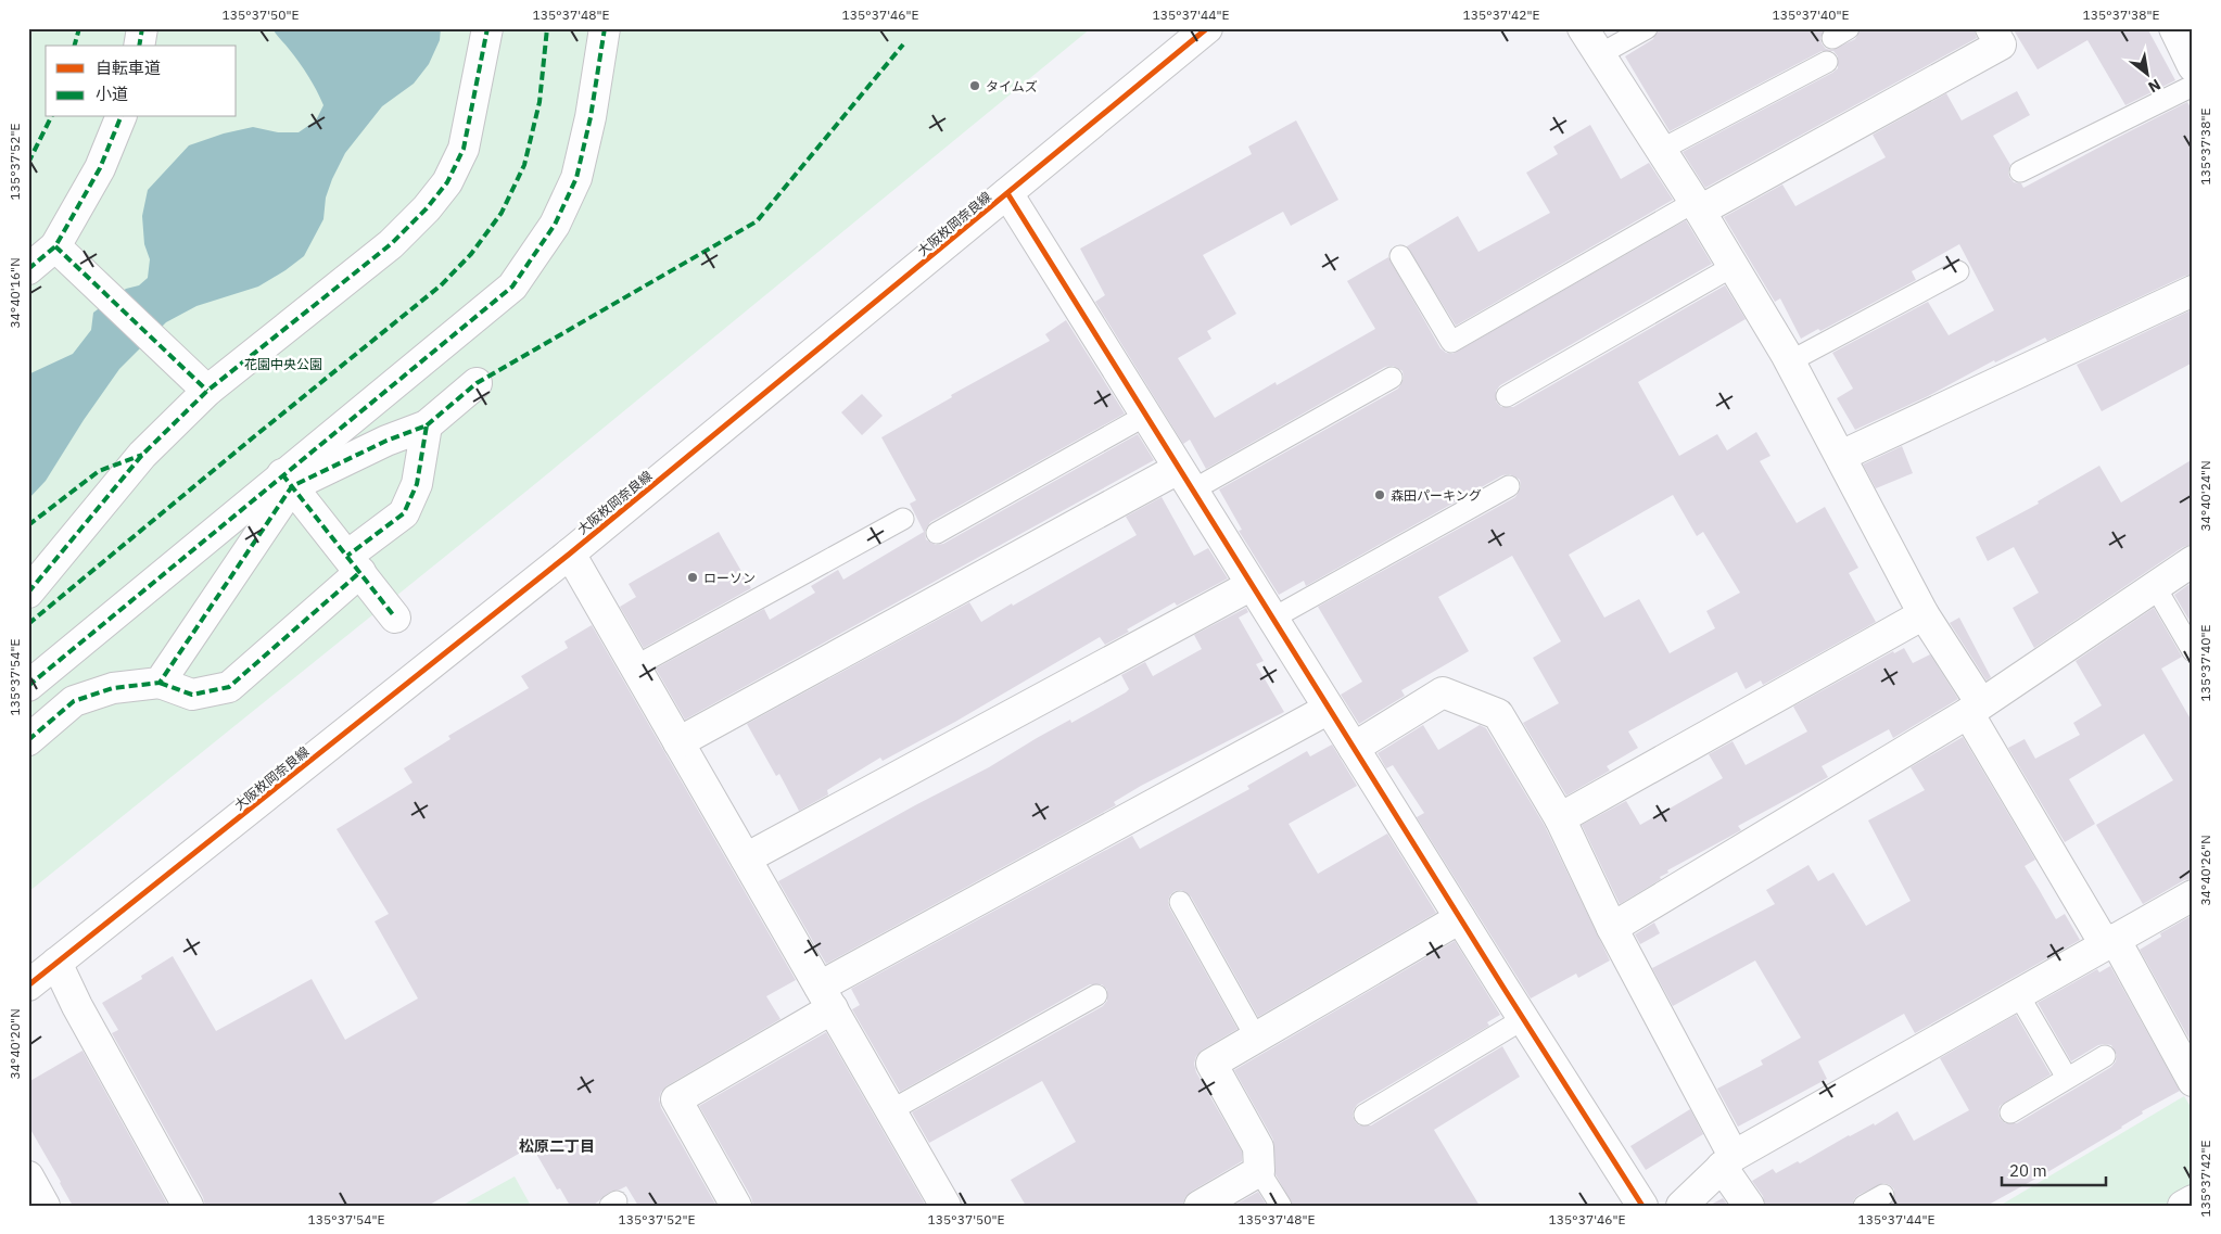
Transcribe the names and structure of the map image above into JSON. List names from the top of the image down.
{
  "streets": {
    "street": ["大阪枚岡奈良線"]
  },
  "districts": ["松原二丁目"],
  "parks": ["花園中央公園"],
  "places": ["タイムズ", "森田パーキング", "ローソン"],
  "legend": ["自転車道", "小道"],
  "scale_bar": "20 m",
  "north": "bottom right",
  "coordinates": [
    "135°37'50\"E",
    "135°37'48\"E",
    "135°37'46\"E",
    "135°37'44\"E",
    "135°37'42\"E",
    "135°37'40\"E",
    "135°37'38\"E",
    "135°37'52\"E",
    "34°40'16\"N",
    "34°40'24\"N",
    "135°37'54\"E",
    "34°40'26\"N",
    "34°40'20\"N"
  ]
}
